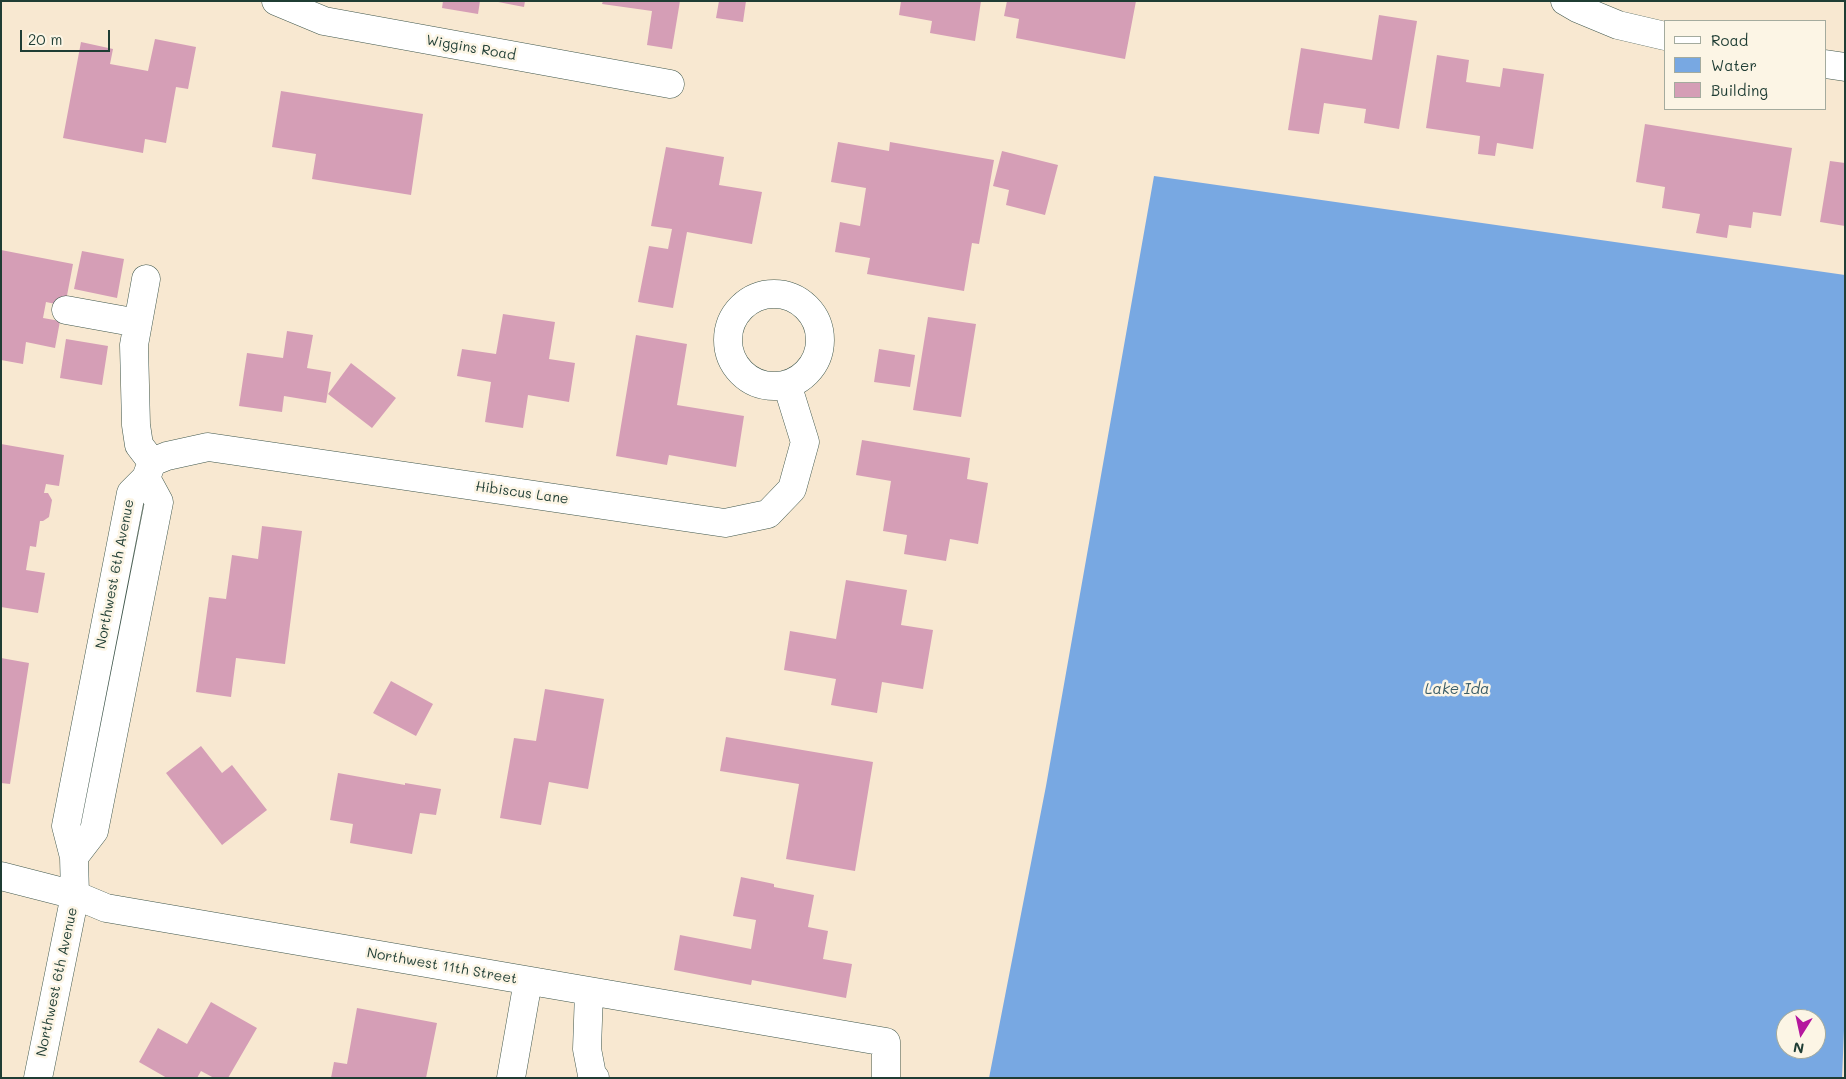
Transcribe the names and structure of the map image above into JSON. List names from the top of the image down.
{
  "streets": {
    "street": [
      "Wiggins Road",
      "Hibiscus Lane",
      "Northwest 6th Avenue",
      "Northwest 11th Street"
    ]
  },
  "crossings": [
    ["Hibiscus Lane", "Northwest 6th Avenue"],
    ["Northwest 6th Avenue", "Northwest 11th Street"]
  ],
  "water": ["Lake Ida"],
  "legend": ["Road", "Water", "Building"],
  "scale_bar": "20 m",
  "north": "bottom"
}
